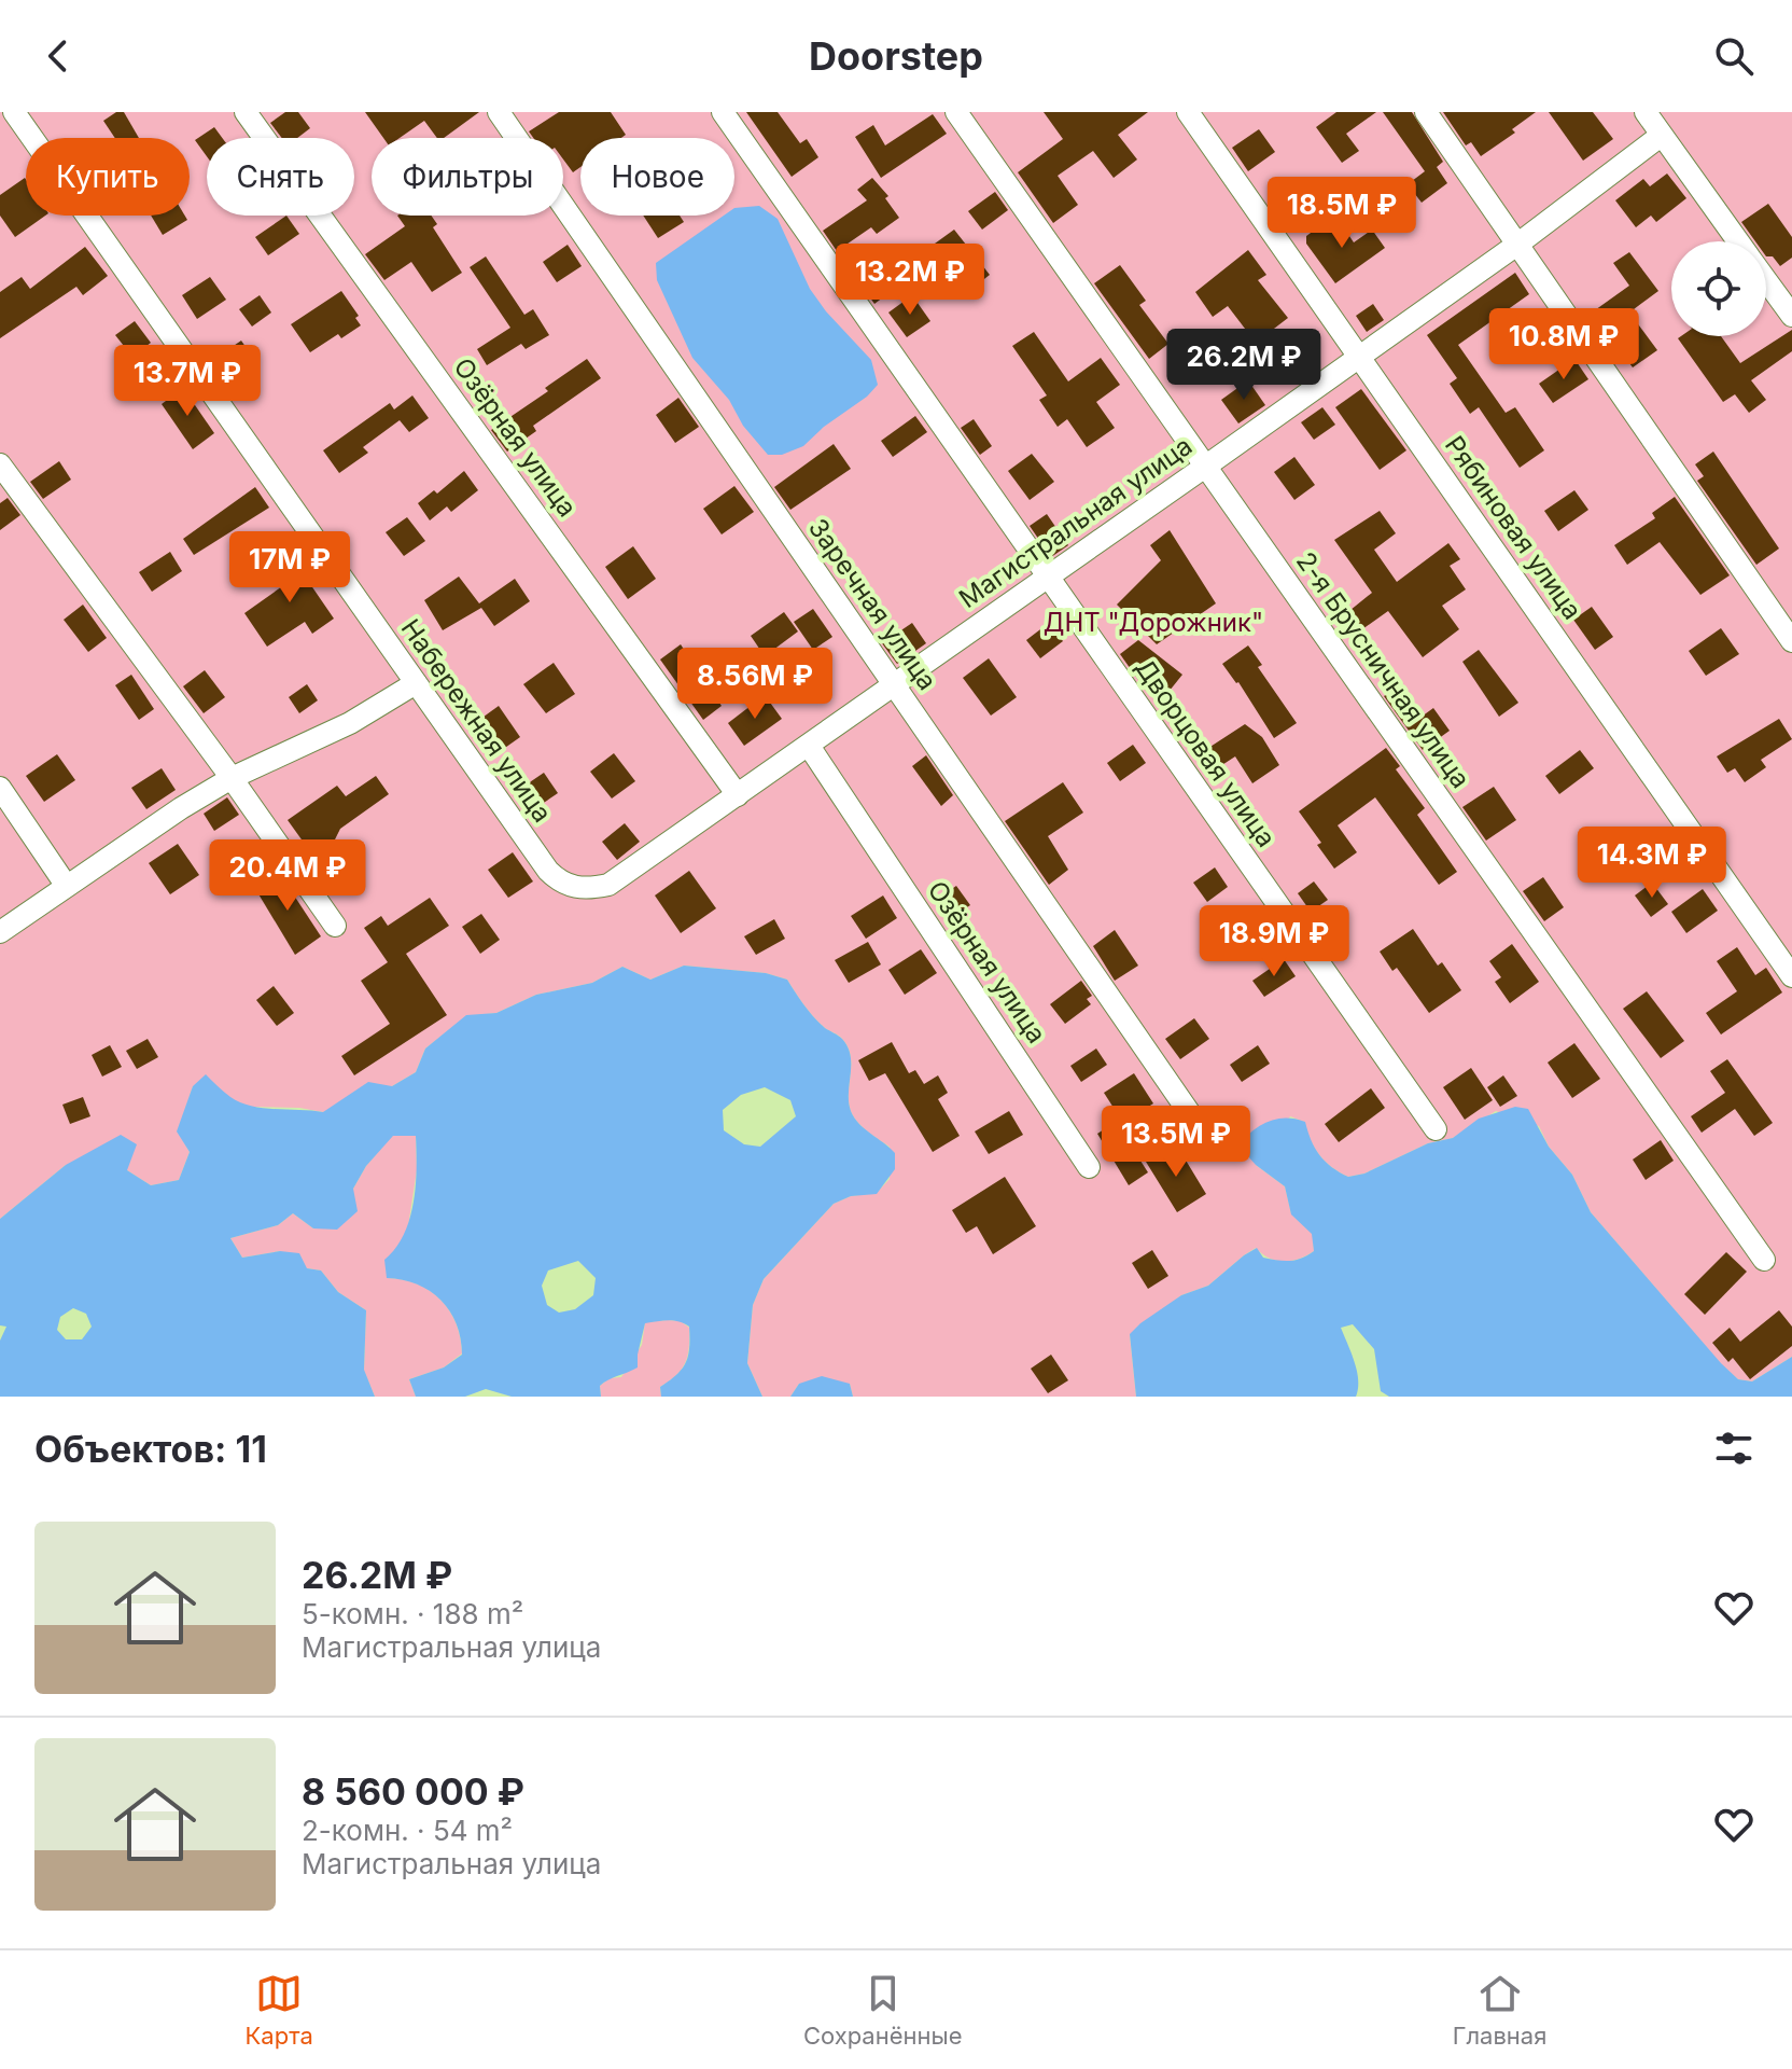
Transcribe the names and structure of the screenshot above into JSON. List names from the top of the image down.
{
  "streets": {
    "street": [
      "Озёрная улица",
      "Магистральная улица",
      "Рябиновая улица",
      "Заречная улица",
      "2-я Брусничная улица",
      "Набережная улица",
      "Дворцовая улица"
    ]
  },
  "crossings": [
    ["Озёрная улица", "Магистральная улица"],
    ["Магистральная улица", "Рябиновая улица"],
    ["Магистральная улица", "Заречная улица"],
    ["Магистральная улица", "2-я Брусничная улица"],
    ["Магистральная улица", "Набережная улица"],
    ["Магистральная улица", "Дворцовая улица"]
  ],
  "parks": ["ДНТ \"Дорожник\""],
  "page": {
    "header": "Doorstep",
    "chip": [
      "Купить",
      "Снять",
      "Фильтры",
      "Новое"
    ],
    "price": [
      "18.5M ₽",
      "13.2M ₽",
      "10.8M ₽",
      "26.2M ₽",
      "13.7M ₽",
      "17M ₽",
      "8.56M ₽",
      "14.3M ₽",
      "20.4M ₽",
      "18.9M ₽",
      "13.5M ₽"
    ],
    "heading": "Объектов: 11",
    "list": [
      {
        "name": "26.2M ₽",
        "note": "5-комн. · 188 m² · Магистральная улица"
      },
      {
        "name": "8 560 000 ₽",
        "note": "2-комн. · 54 m² · Магистральная улица"
      }
    ],
    "tabs": ["Карта", "Сохранённые", "Главная"]
  }
}
